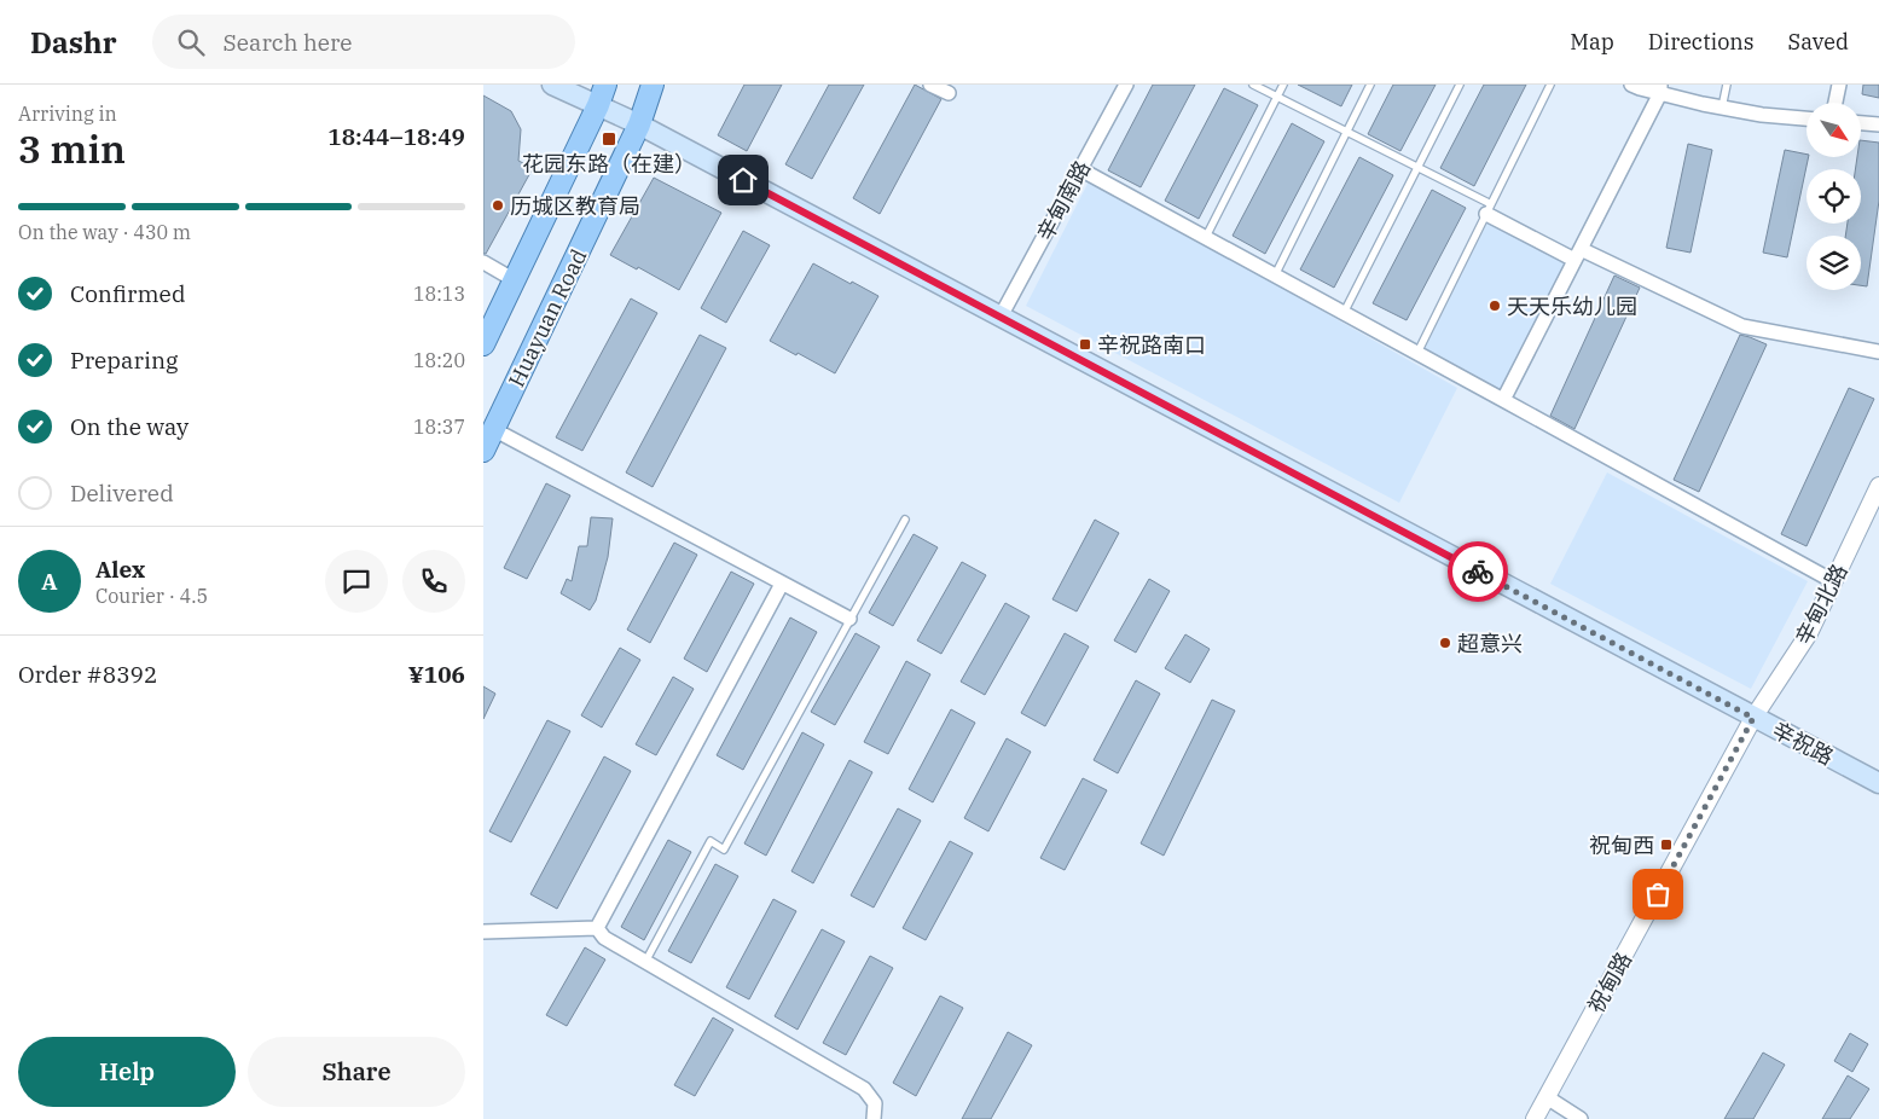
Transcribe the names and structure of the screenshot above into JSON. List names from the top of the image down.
{
  "streets": {
    "main road": ["Huayuan Road", "辛祝路"],
    "street": ["辛甸南路", "辛甸北路", "祝甸路"]
  },
  "crossings": [
    ["辛甸南路", "辛祝路"],
    ["Huayuan Road", "辛祝路"],
    ["辛甸北路", "辛祝路"],
    ["辛甸北路", "祝甸路"],
    ["辛祝路", "祝甸路"]
  ],
  "places": {
    "transit": ["花园东路（在建）", "辛祝路南口", "祝甸西"],
    "other": ["历城区教育局", "天天乐幼儿园", "超意兴"]
  },
  "north": "bottom right",
  "page": {
    "header": "Dashr",
    "search": "Search here",
    "nav": ["Map", "Directions", "Saved"],
    "heading": ["3 min", "Arriving in", "18:44–18:49"],
    "panel": [
      "Alex",
      "Courier · 4.5",
      "Order #8392",
      "¥106"
    ],
    "bar": "On the way · 430 m",
    "list": [
      ["Confirmed", "18:13"],
      ["Preparing", "18:20"],
      ["On the way", "18:37"],
      "Delivered"
    ],
    "round": "A",
    "buttons": ["Help", "Share"]
  }
}
